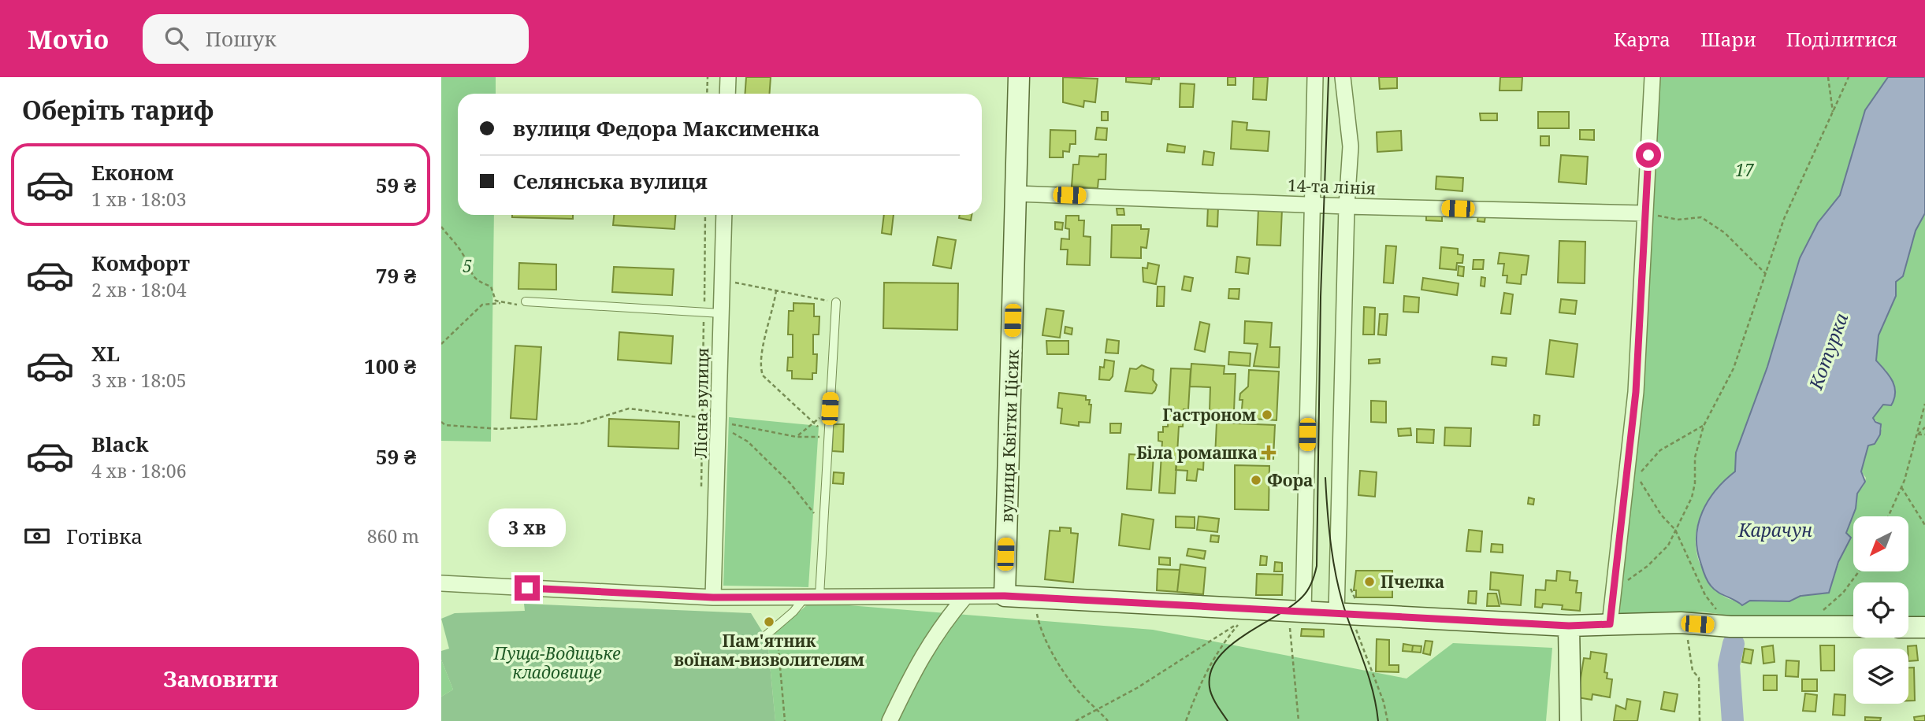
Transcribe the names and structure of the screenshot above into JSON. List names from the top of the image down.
{
  "streets": {
    "street": ["14-та лінія", "Лісна вулиця", "вулиця Квітки Цісик"]
  },
  "crossings": [
    ["14-та лінія", "вулиця Квітки Цісик"]
  ],
  "water": ["Котурка", "Карачун"],
  "parks": ["17", "5", "Пуща-Водицьке кладовище"],
  "places": {
    "other": [
      "Гастроном",
      "Фора",
      "Пчелка",
      "Пам'ятник воїнам-визволителям"
    ],
    "health": ["Біла ромашка"]
  },
  "north": "bottom left",
  "page": {
    "header": "Movio",
    "search": "Пошук",
    "nav": ["Карта", "Шари", "Поділитися"],
    "heading": "Оберіть тариф",
    "banner": ["вулиця Федора Максименка", "Селянська вулиця"],
    "list": [
      {
        "name": "Економ",
        "note": "1 хв · 18:03",
        "value": "59 ₴"
      },
      {
        "name": "Комфорт",
        "note": "2 хв · 18:04",
        "value": "79 ₴"
      },
      {
        "name": "XL",
        "note": "3 хв · 18:05",
        "value": "100 ₴"
      },
      {
        "name": "Black",
        "note": "4 хв · 18:06",
        "value": "59 ₴"
      }
    ],
    "pay": ["Готівка", "860 m"],
    "bubble": "3 хв",
    "buttons": "Замовити"
  }
}
